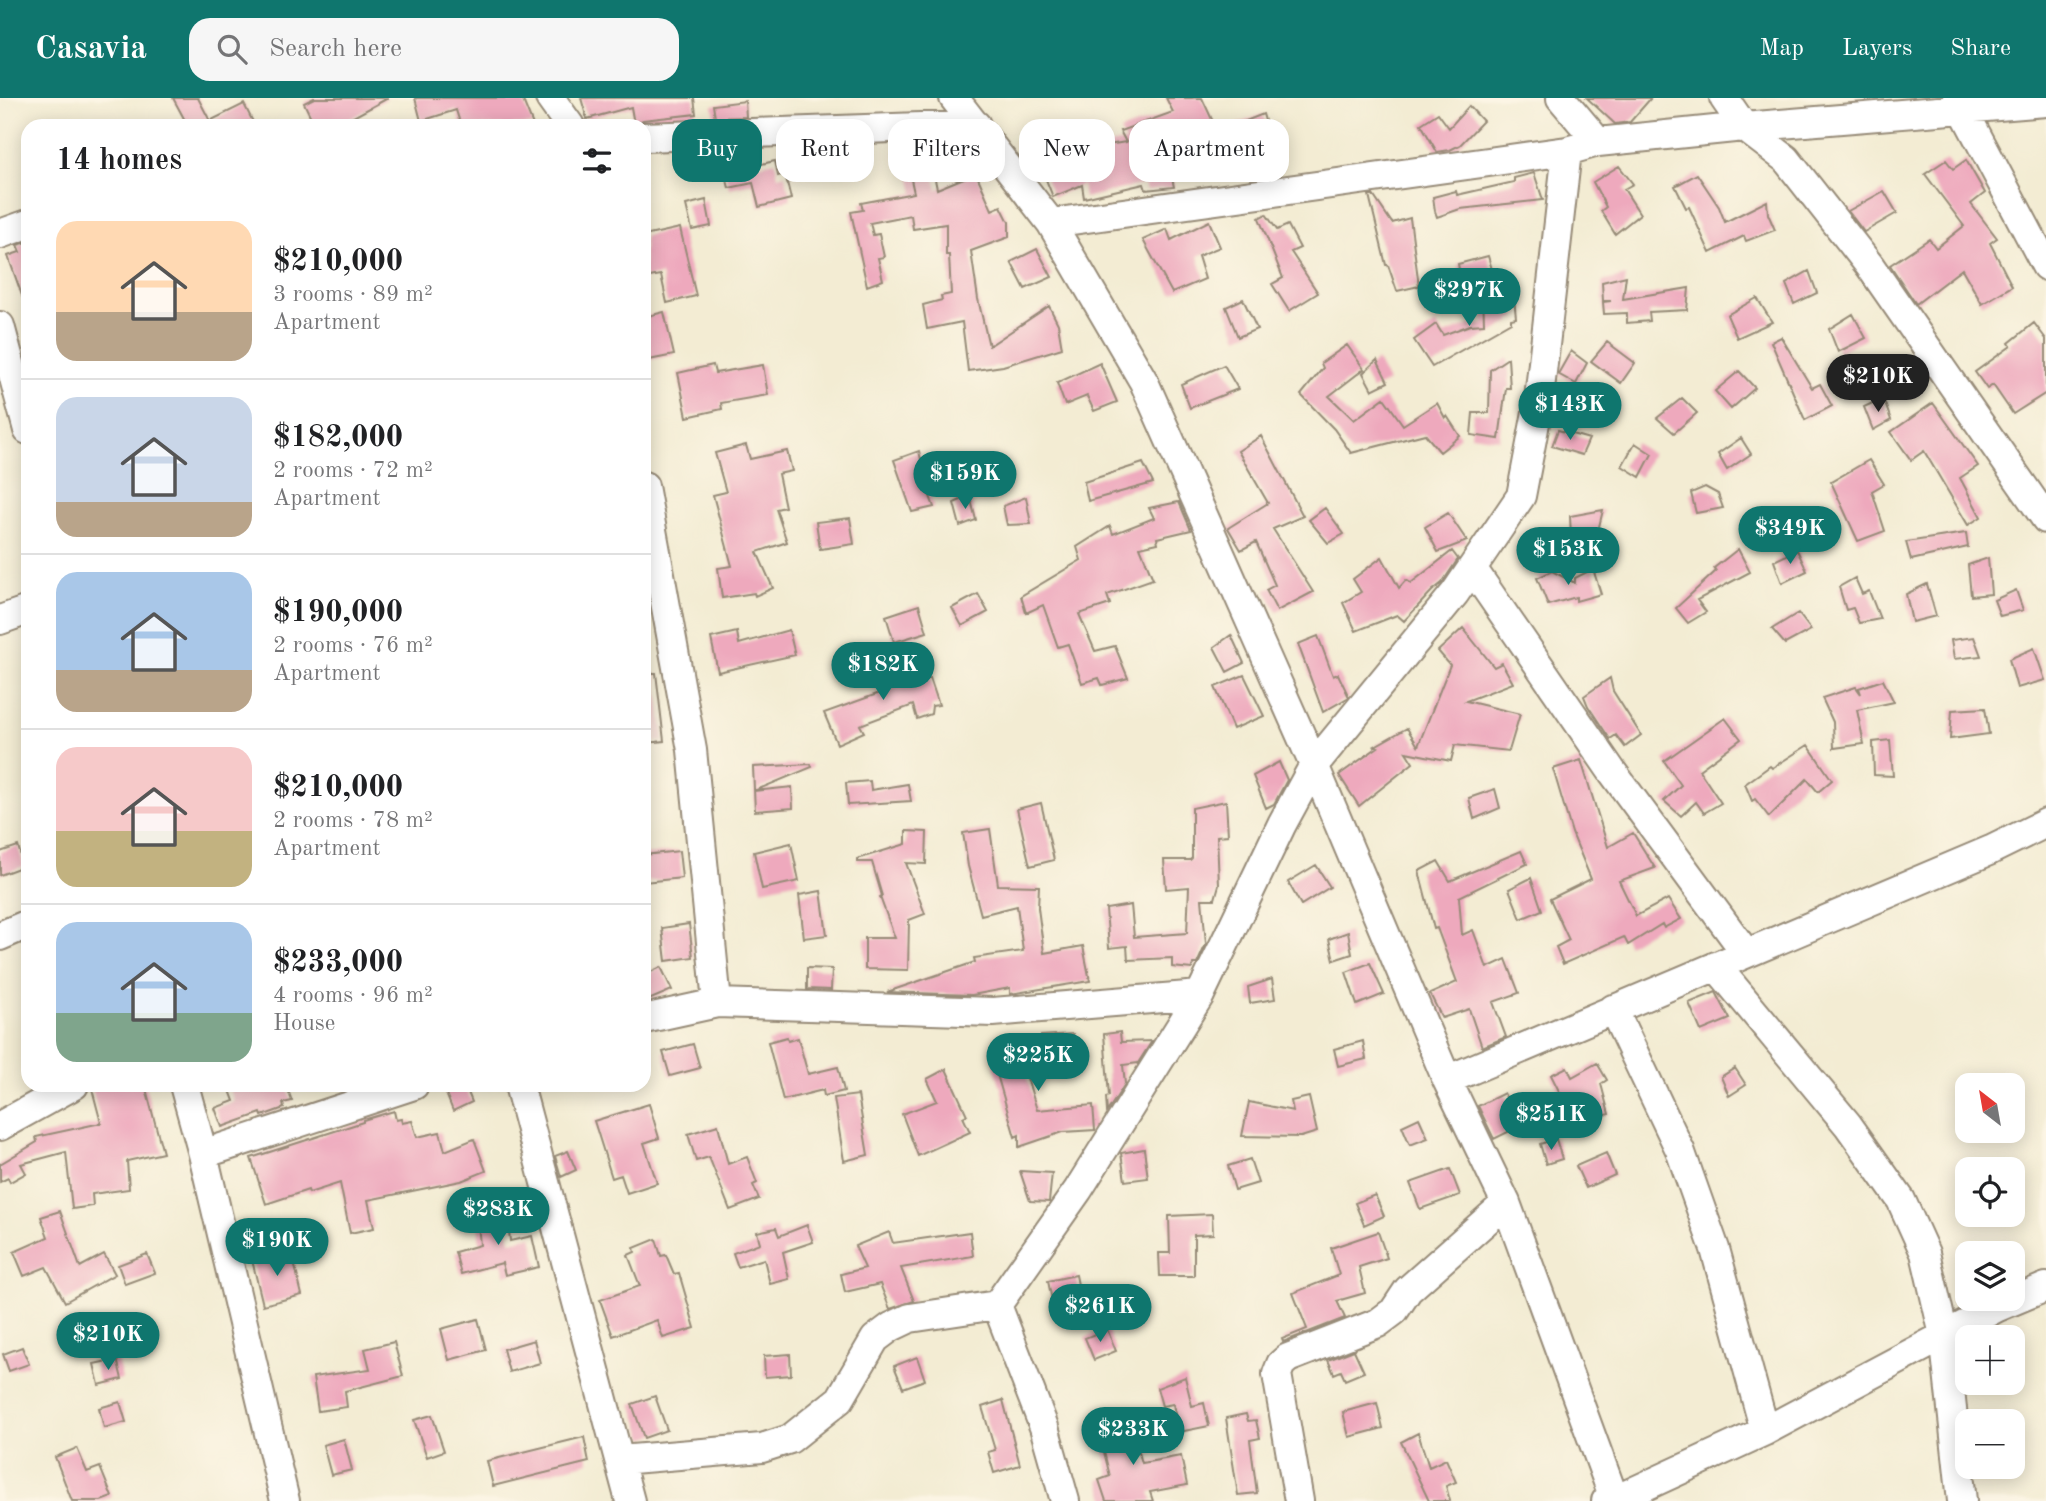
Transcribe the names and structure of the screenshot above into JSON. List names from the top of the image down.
{
  "north": "top left",
  "page": {
    "header": "Casavia",
    "search": "Search here",
    "nav": ["Map", "Layers", "Share"],
    "chip": [
      "Buy",
      "Rent",
      "Filters",
      "New",
      "Apartment"
    ],
    "heading": "14 homes",
    "list": [
      {
        "name": "$210,000",
        "note": "3 rooms · 89 m² · Apartment"
      },
      {
        "name": "$182,000",
        "note": "2 rooms · 72 m² · Apartment"
      },
      {
        "name": "$190,000",
        "note": "2 rooms · 76 m² · Apartment"
      },
      {
        "name": "$210,000",
        "note": "2 rooms · 78 m² · Apartment"
      },
      {
        "name": "$233,000",
        "note": "4 rooms · 96 m² · House"
      }
    ],
    "price": [
      "$297K",
      "$210K",
      "$143K",
      "$159K",
      "$349K",
      "$153K",
      "$182K",
      "$225K",
      "$251K",
      "$283K",
      "$190K",
      "$261K",
      "$210K",
      "$233K"
    ],
    "map_buttons": ["+", "−"]
  }
}
